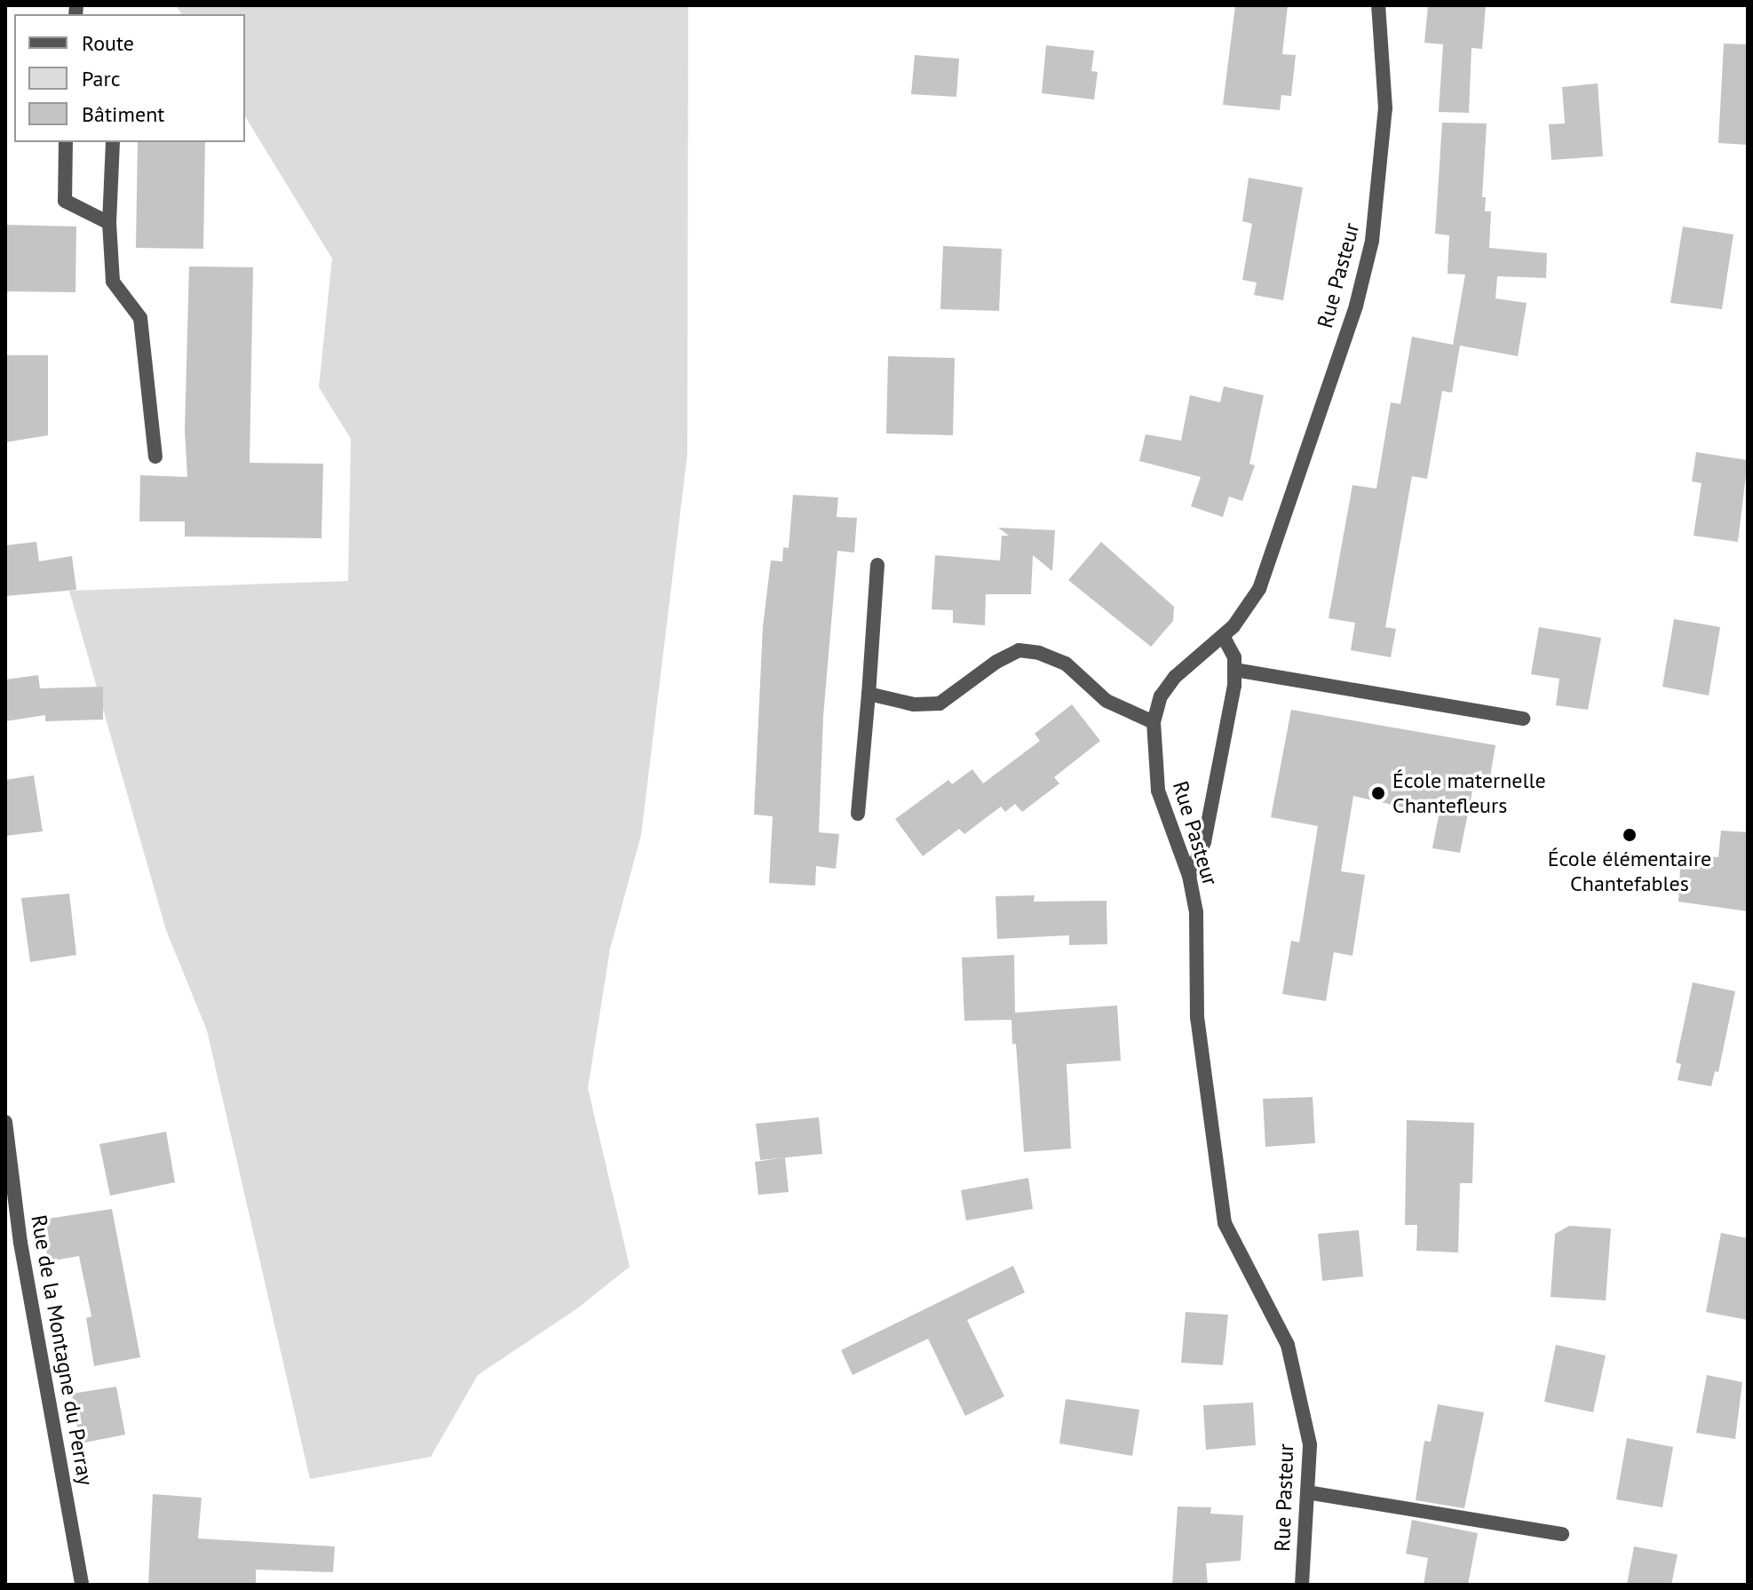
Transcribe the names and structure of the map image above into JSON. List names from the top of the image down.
{
  "streets": {
    "street": ["Rue Pasteur", "Rue de la Montagne du Perray"]
  },
  "places": ["École maternelle Chantefleurs", "École élémentaire Chantefables"],
  "legend": ["Route", "Parc", "Bâtiment"]
}
